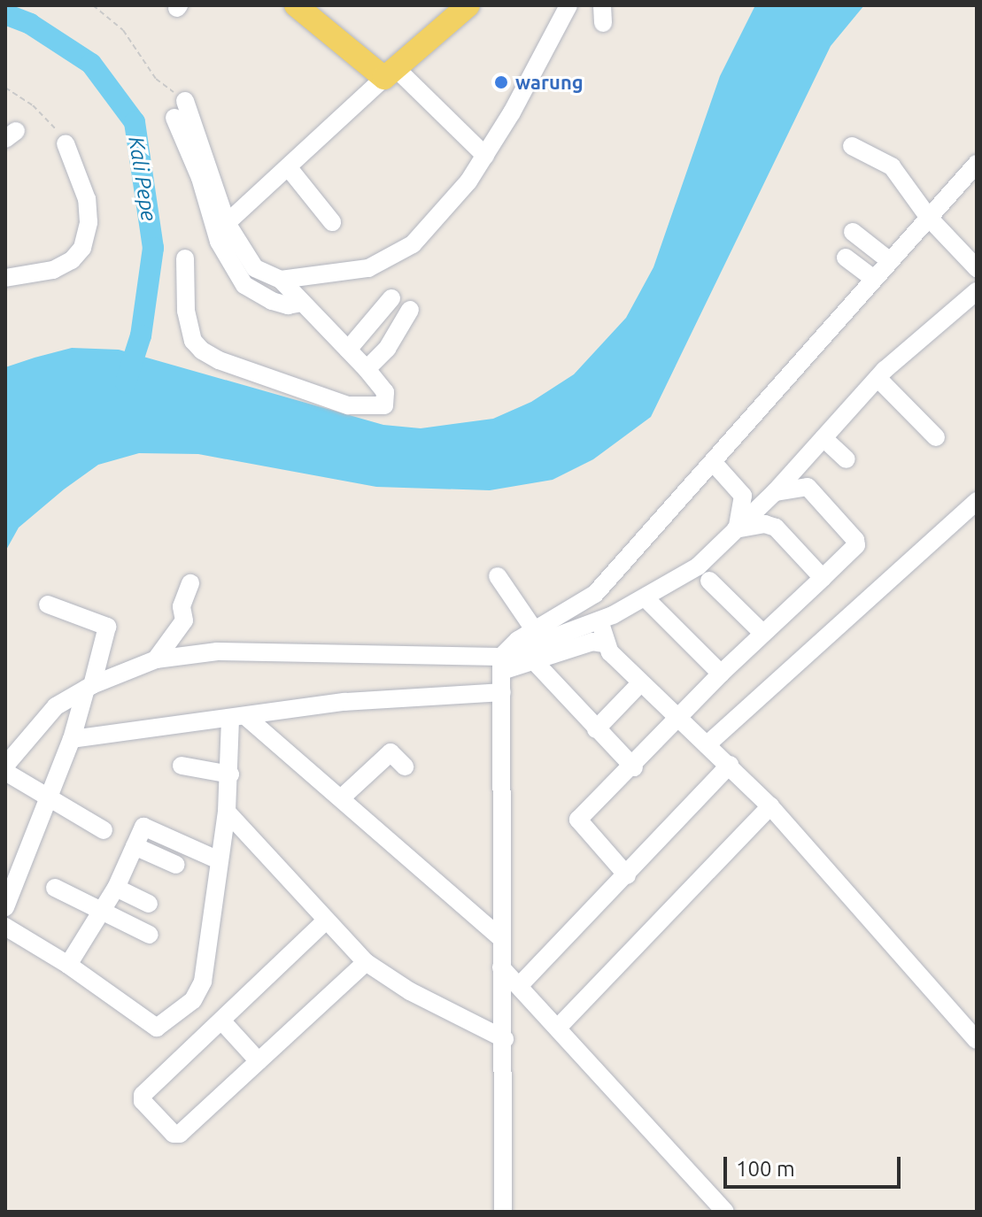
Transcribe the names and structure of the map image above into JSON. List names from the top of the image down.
{
  "water": ["Kali Pepe"],
  "places": ["warung"],
  "scale_bar": "100 m"
}
